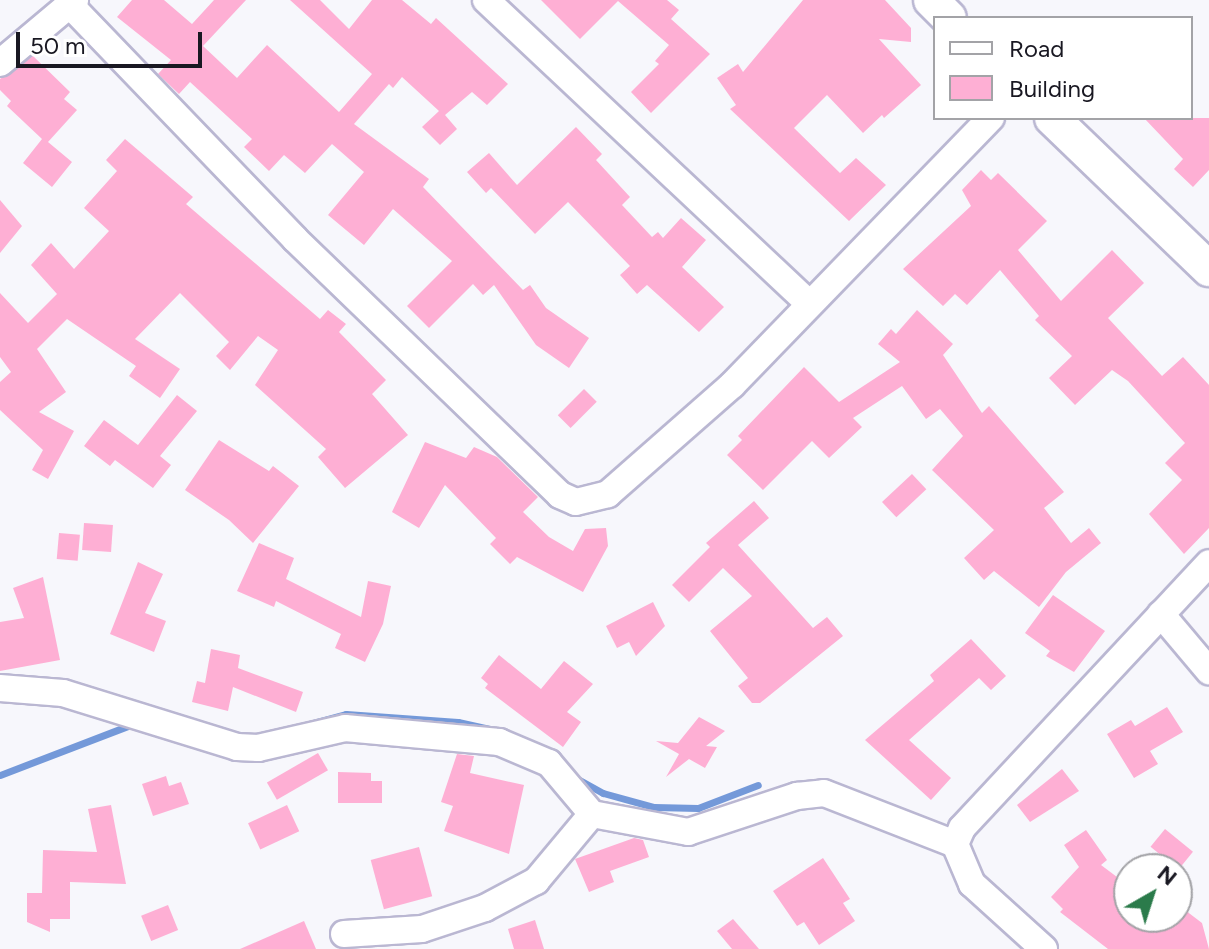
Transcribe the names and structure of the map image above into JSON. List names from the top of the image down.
{
  "legend": ["Road", "Building"],
  "scale_bar": "50 m",
  "north": "top right"
}
